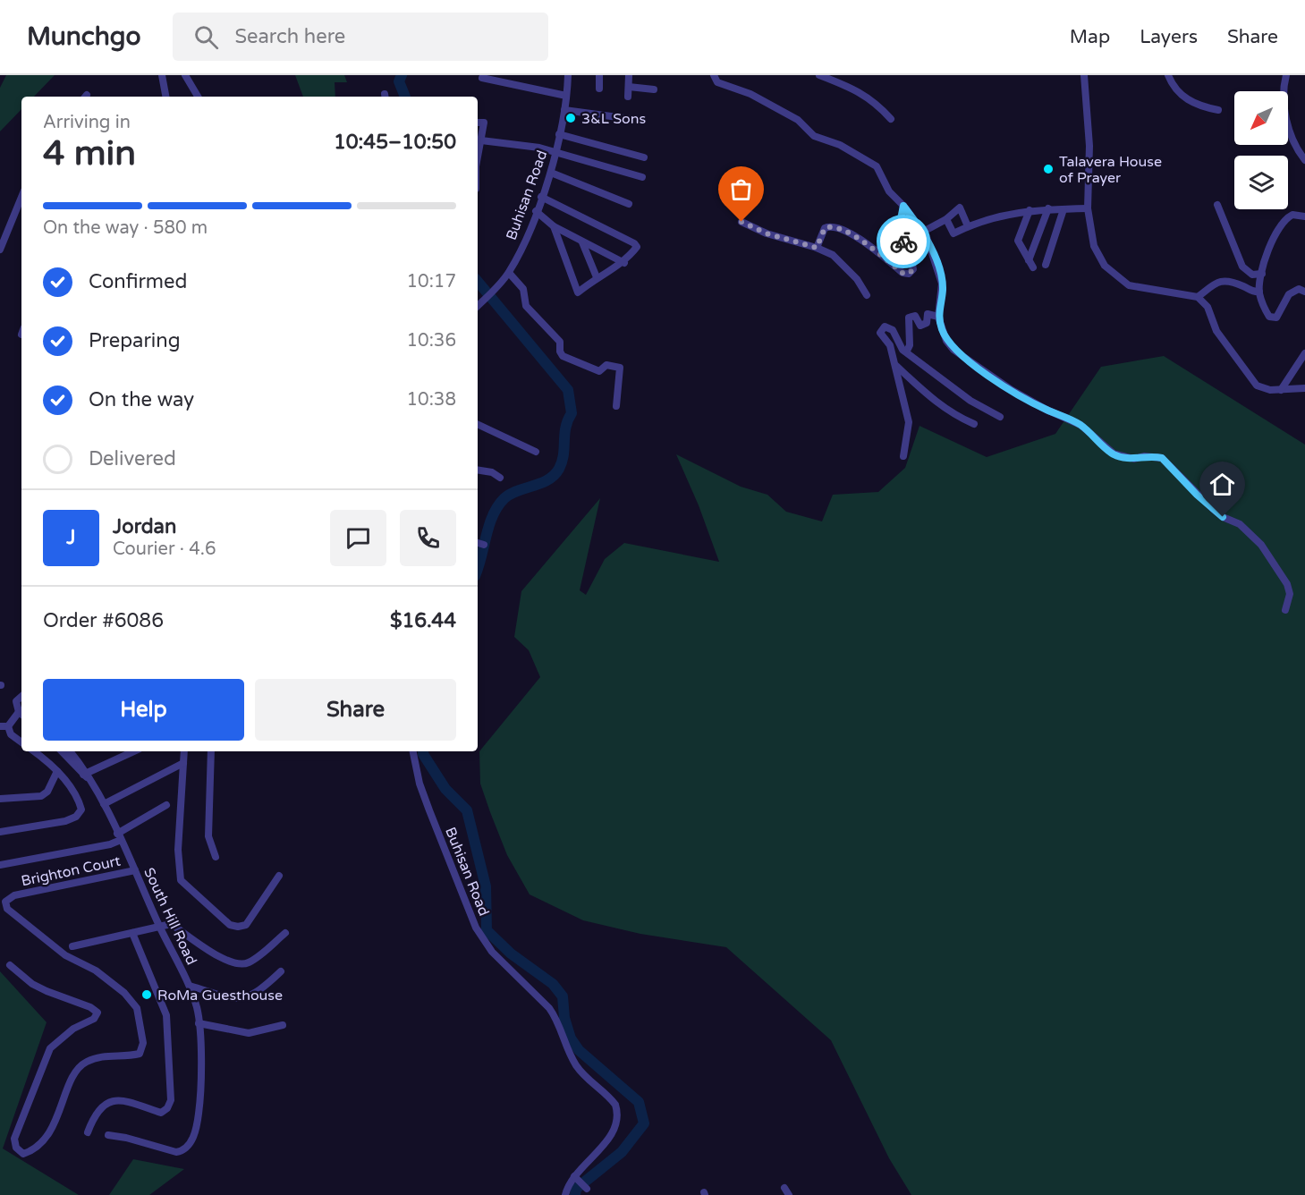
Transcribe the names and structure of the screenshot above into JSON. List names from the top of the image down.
{
  "streets": {
    "street": ["Buhisan Road", "Brighton Court", "South Hill Road"]
  },
  "crossings": [
    ["Brighton Court", "South Hill Road"]
  ],
  "places": ["3&L Sons", "Talavera House of Prayer", "RoMa Guesthouse"],
  "north": "bottom left",
  "page": {
    "header": "Munchgo",
    "search": "Search here",
    "nav": ["Map", "Layers", "Share"],
    "heading": ["4 min", "Arriving in", "10:45–10:50"],
    "panel": [
      "Jordan",
      "Courier · 4.6",
      "Order #6086",
      "$16.44"
    ],
    "bar": "On the way · 580 m",
    "list": [
      ["Confirmed", "10:17"],
      ["Preparing", "10:36"],
      ["On the way", "10:38"],
      "Delivered"
    ],
    "round": "J",
    "buttons": ["Help", "Share"]
  }
}
